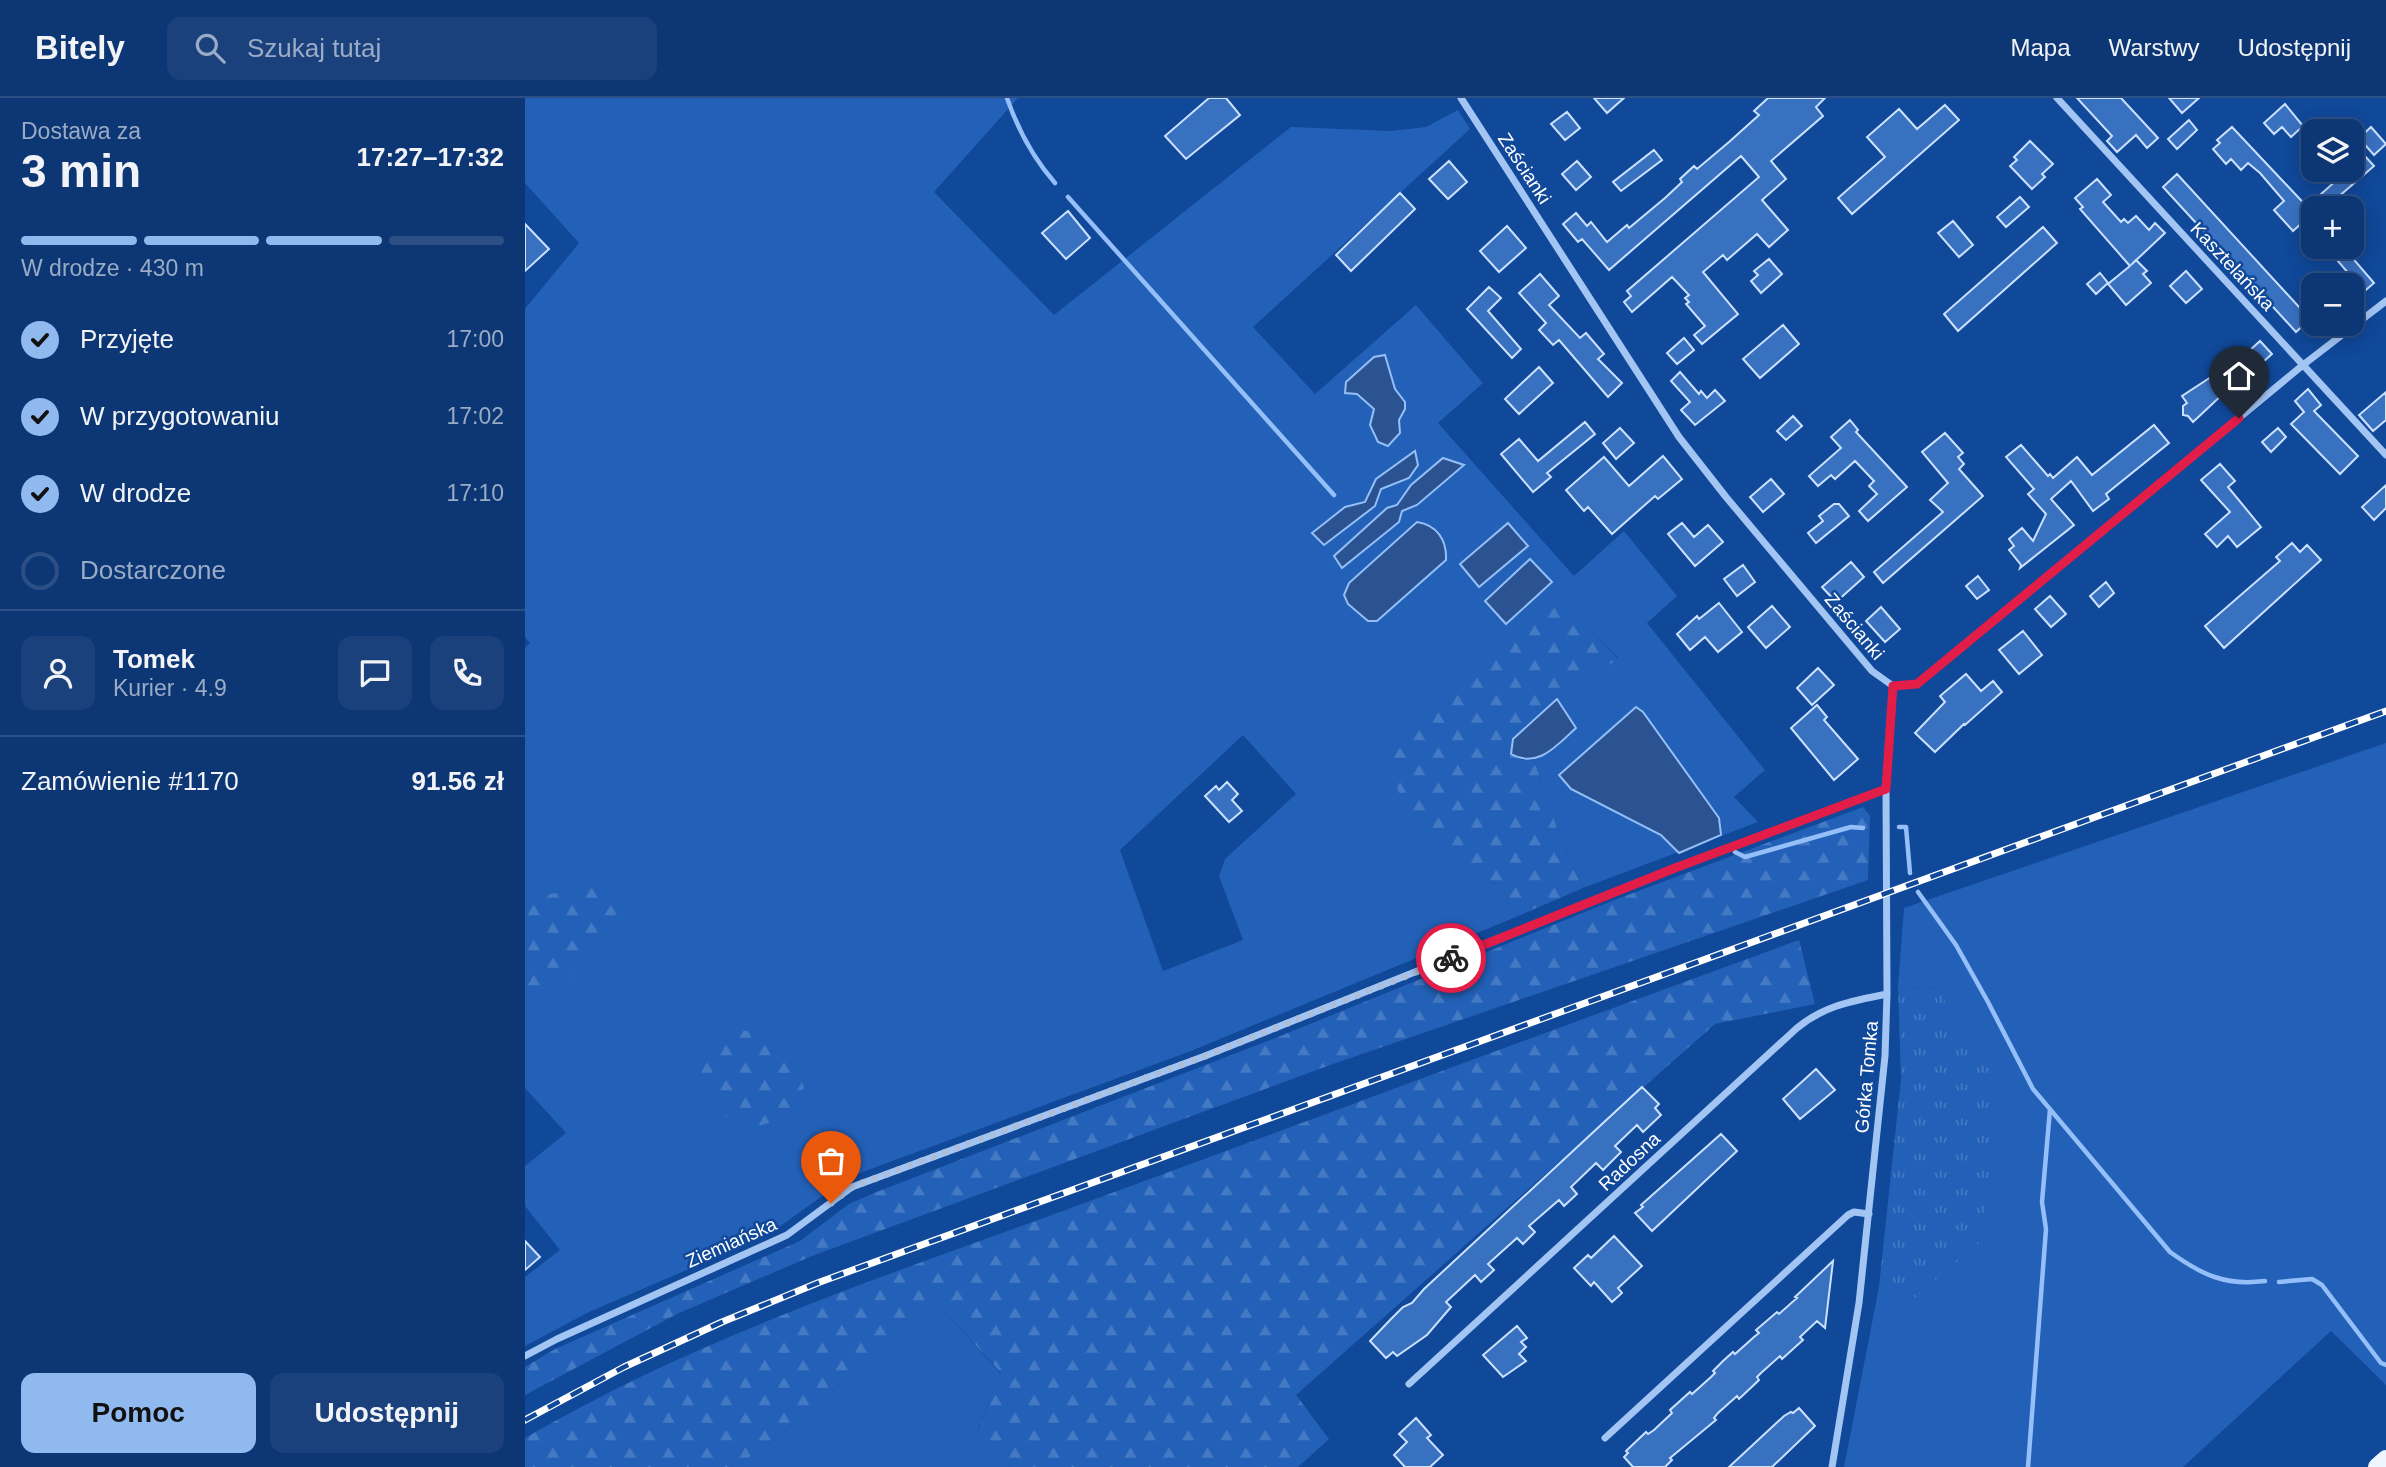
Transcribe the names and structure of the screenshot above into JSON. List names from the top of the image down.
{
  "streets": {
    "street": [
      "Zaścianki",
      "Kasztelańska",
      "Górka Tomka",
      "Radosna",
      "Ziemiańska"
    ]
  },
  "crossings": [
    ["Zaścianki", "Górka Tomka"],
    ["Górka Tomka", "Radosna"],
    ["Górka Tomka", "Ziemiańska"]
  ],
  "page": {
    "header": "Bitely",
    "search": "Szukaj tutaj",
    "nav": ["Mapa", "Warstwy", "Udostępnij"],
    "heading": ["3 min", "Dostawa za", "17:27–17:32"],
    "panel": [
      "Tomek",
      "Kurier · 4.9",
      "Zamówienie #1170",
      "91.56 zł"
    ],
    "map_buttons": ["+", "−"],
    "bar": "W drodze · 430 m",
    "list": [
      ["Przyjęte", "17:00"],
      ["W przygotowaniu", "17:02"],
      ["W drodze", "17:10"],
      "Dostarczone"
    ],
    "buttons": ["Pomoc", "Udostępnij"]
  }
}
